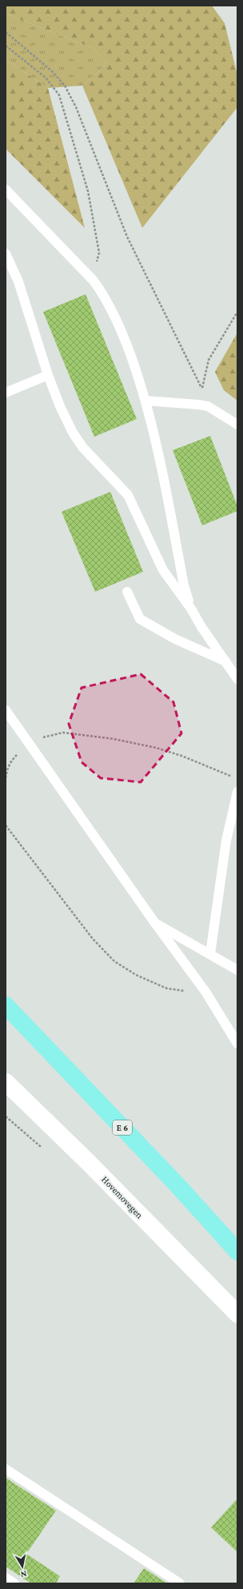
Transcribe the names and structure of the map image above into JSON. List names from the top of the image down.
{
  "streets": {
    "highway": ["E 6"],
    "street": ["Hovemovegen"]
  },
  "north": "bottom"
}
